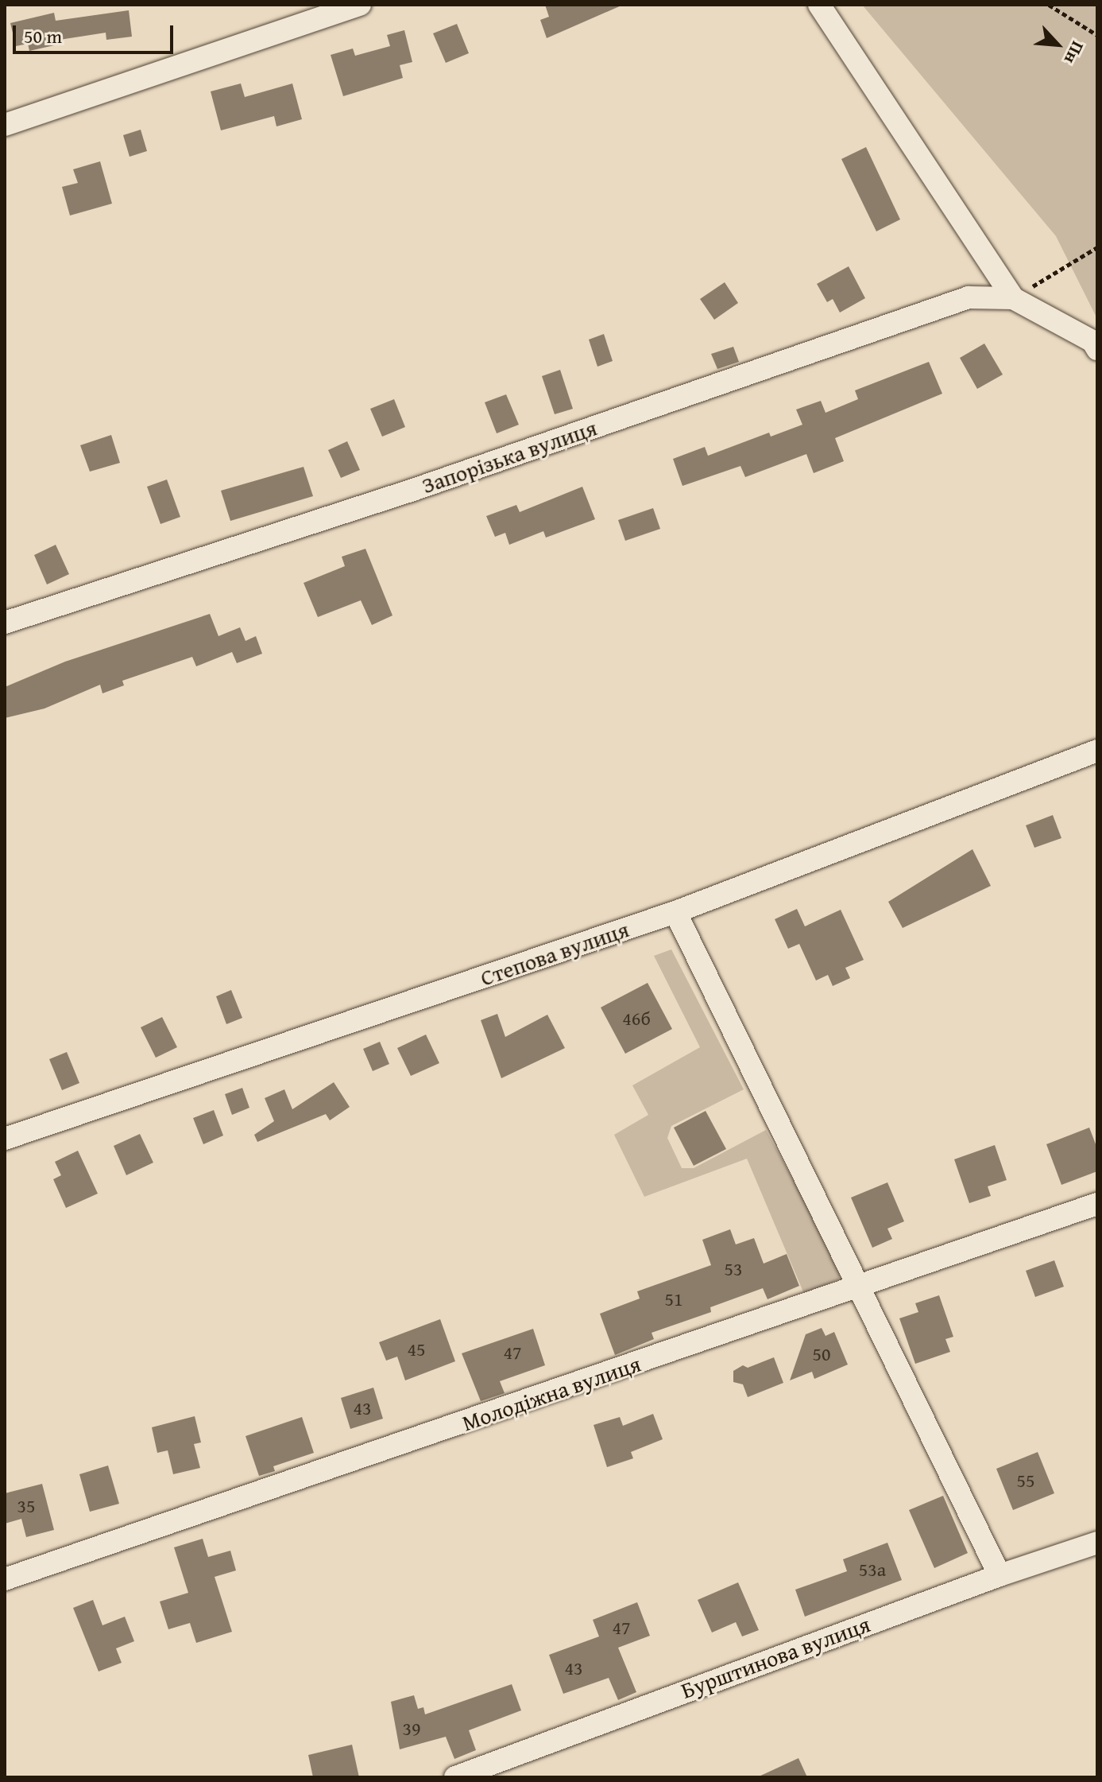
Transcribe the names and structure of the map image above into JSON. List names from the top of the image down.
{
  "streets": {
    "street": [
      "Запорізька вулиця",
      "Степова вулиця",
      "Молодіжна вулиця",
      "Бурштинова вулиця"
    ]
  },
  "house_numbers": [
    "46б",
    "53",
    "51",
    "45",
    "47",
    "50",
    "43",
    "55",
    "35",
    "53а",
    "47",
    "43",
    "39"
  ],
  "scale_bar": "50 m",
  "north": "bottom right"
}
